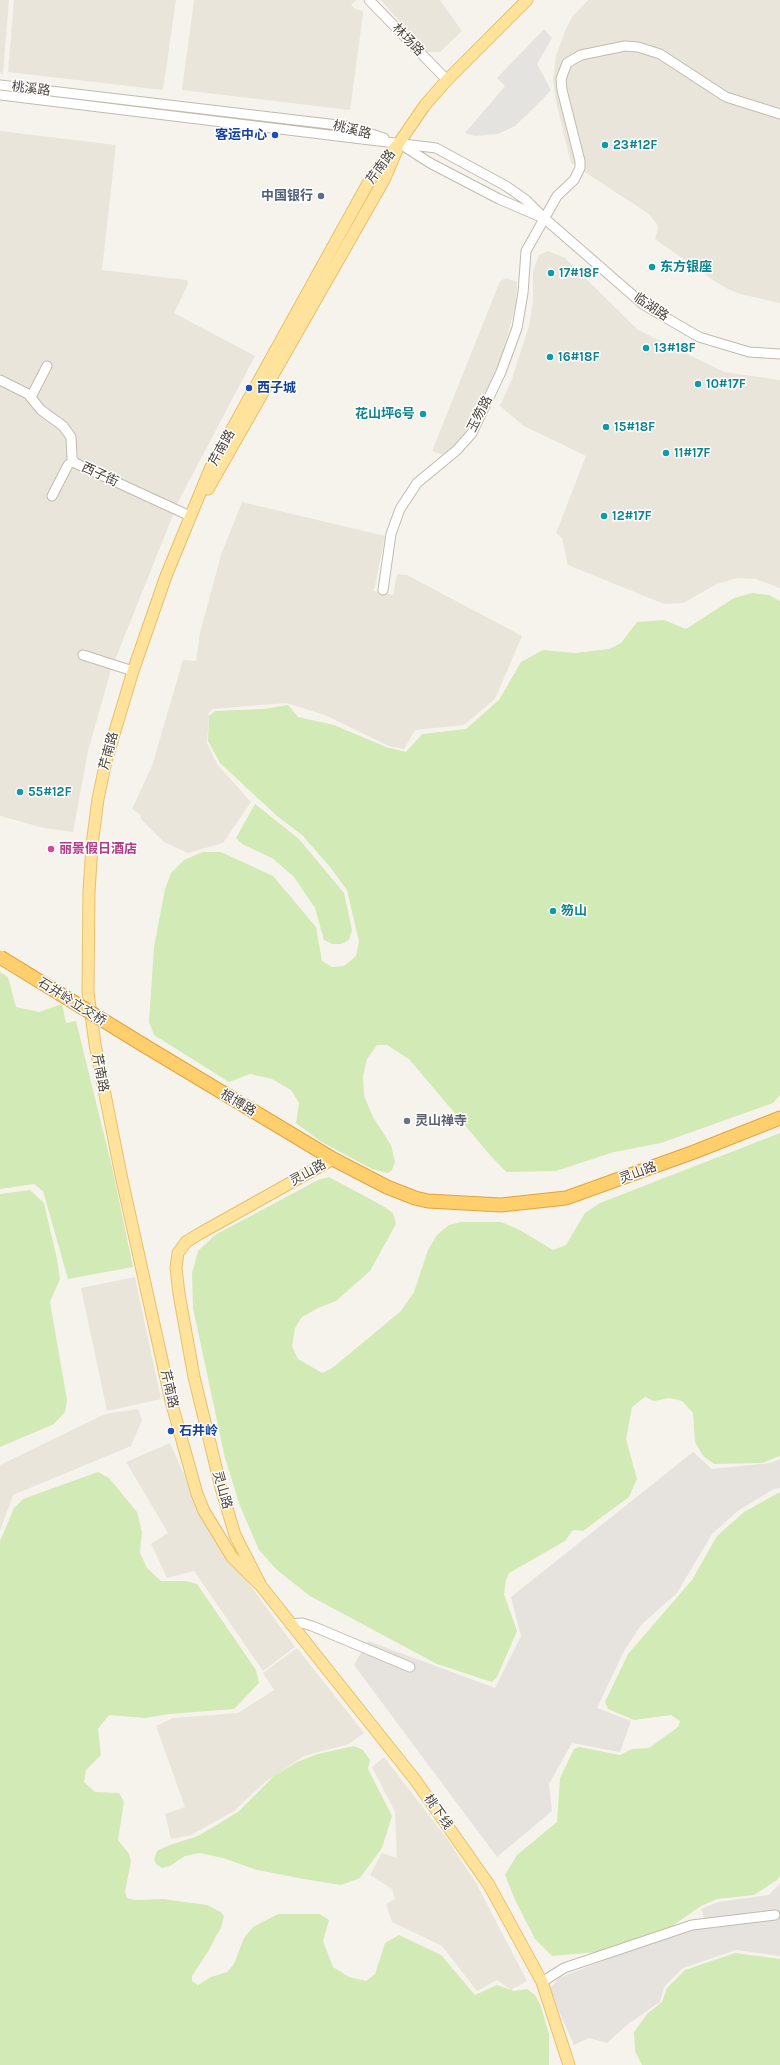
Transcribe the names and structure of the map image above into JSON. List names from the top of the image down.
{
  "streets": {
    "highway": ["石井岭立交桥", "根博路", "灵山路"],
    "main road": ["芹南路", "桃下线"],
    "street": [
      "林场路",
      "桃溪路",
      "临湖路",
      "玉笏路",
      "西子街"
    ]
  },
  "crossings": [
    ["林场路", "芹南路"],
    ["桃溪路", "芹南路"],
    ["桃溪路", "临湖路"],
    ["芹南路", "临湖路"],
    ["芹南路", "西子街"],
    ["芹南路", "灵山路"],
    ["芹南路", "桃下线"],
    ["临湖路", "玉笏路"],
    ["石井岭立交桥", "根博路"],
    ["根博路", "灵山路"],
    ["灵山路", "桃下线"]
  ],
  "places": [
    "客运中心",
    "23#12F",
    "中国银行",
    "东方银座",
    "17#18F",
    "13#18F",
    "16#18F",
    "10#17F",
    "西子城",
    "花山坪6号",
    "15#18F",
    "11#17F",
    "12#17F",
    "55#12F",
    "丽景假日酒店",
    "笏山",
    "灵山禅寺",
    "石井岭"
  ]
}
